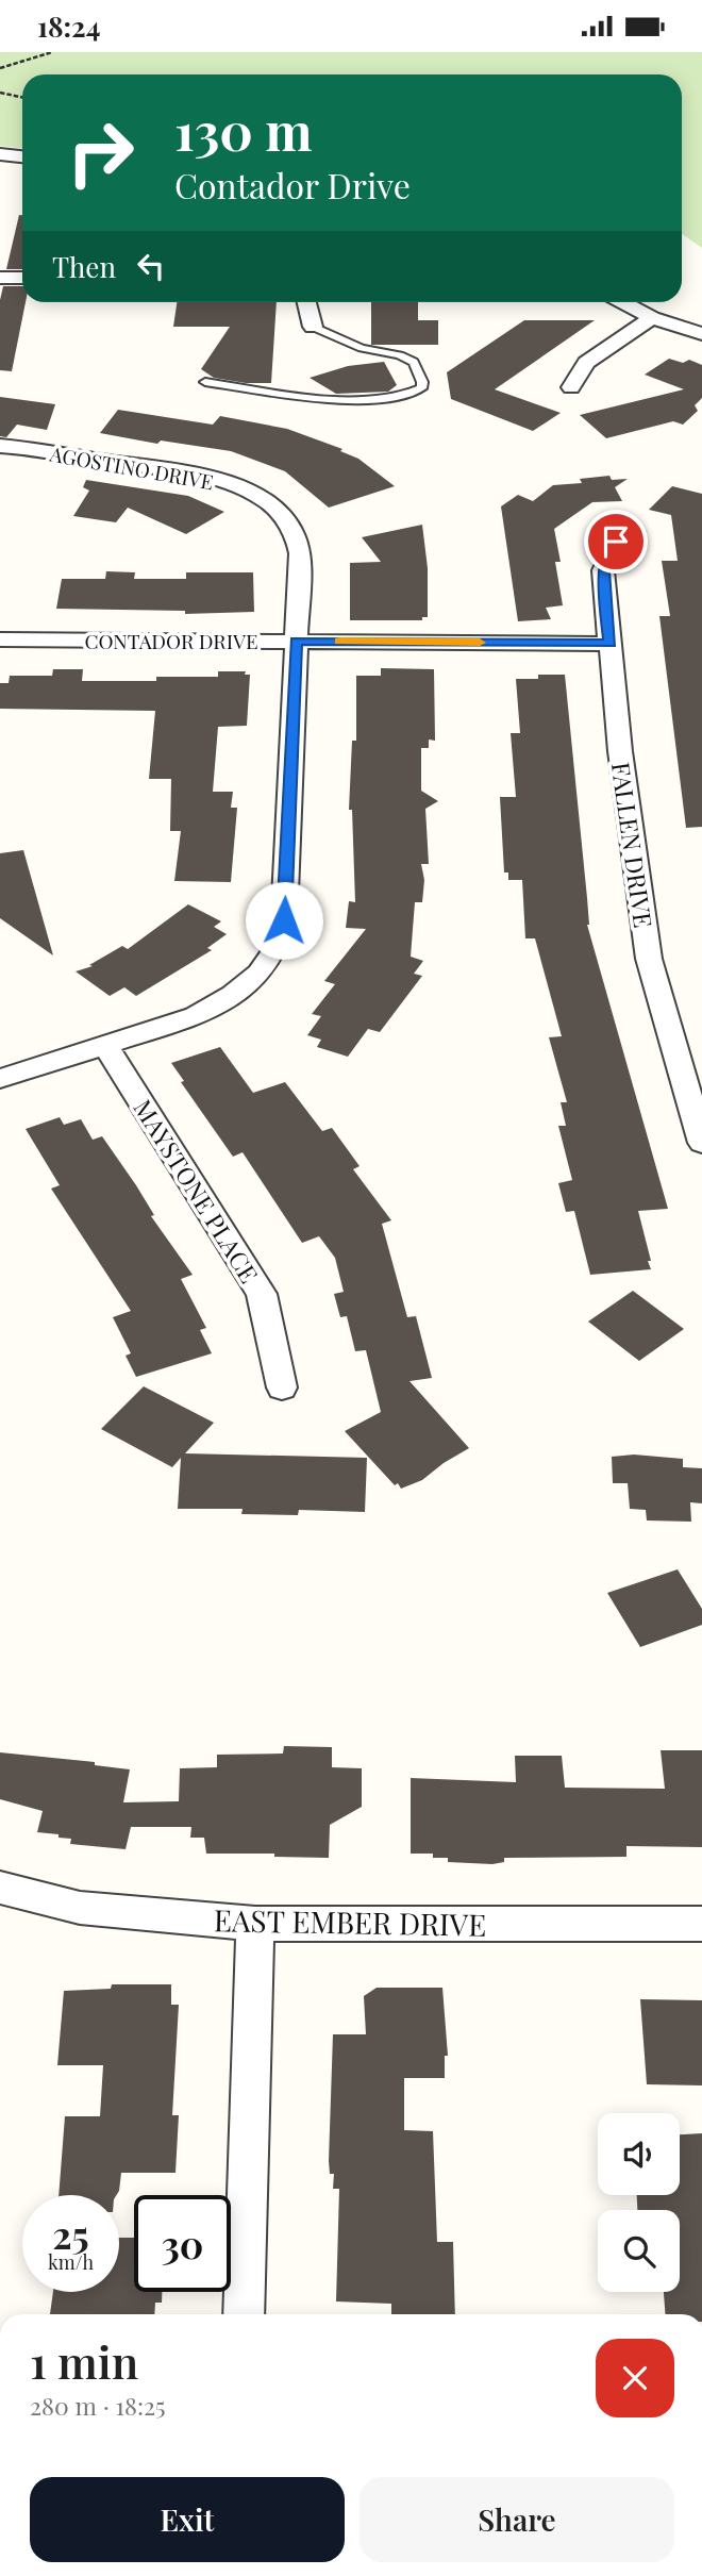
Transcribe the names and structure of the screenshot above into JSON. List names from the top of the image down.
{
  "streets": {
    "street": [
      "AGOSTINO DRIVE",
      "CONTADOR DRIVE",
      "FALLEN DRIVE",
      "MAYSTONE PLACE",
      "EAST EMBER DRIVE"
    ]
  },
  "crossings": [
    ["AGOSTINO DRIVE", "CONTADOR DRIVE"],
    ["AGOSTINO DRIVE", "MAYSTONE PLACE"],
    ["CONTADOR DRIVE", "FALLEN DRIVE"]
  ],
  "page": {
    "status": "18:24",
    "turn": ["130 m", "Contador Drive"],
    "then": "Then",
    "speed": "25 km/h",
    "limit": "30",
    "heading": ["1 min", "280 m · 18:25"],
    "buttons": ["Exit", "Share"]
  }
}
